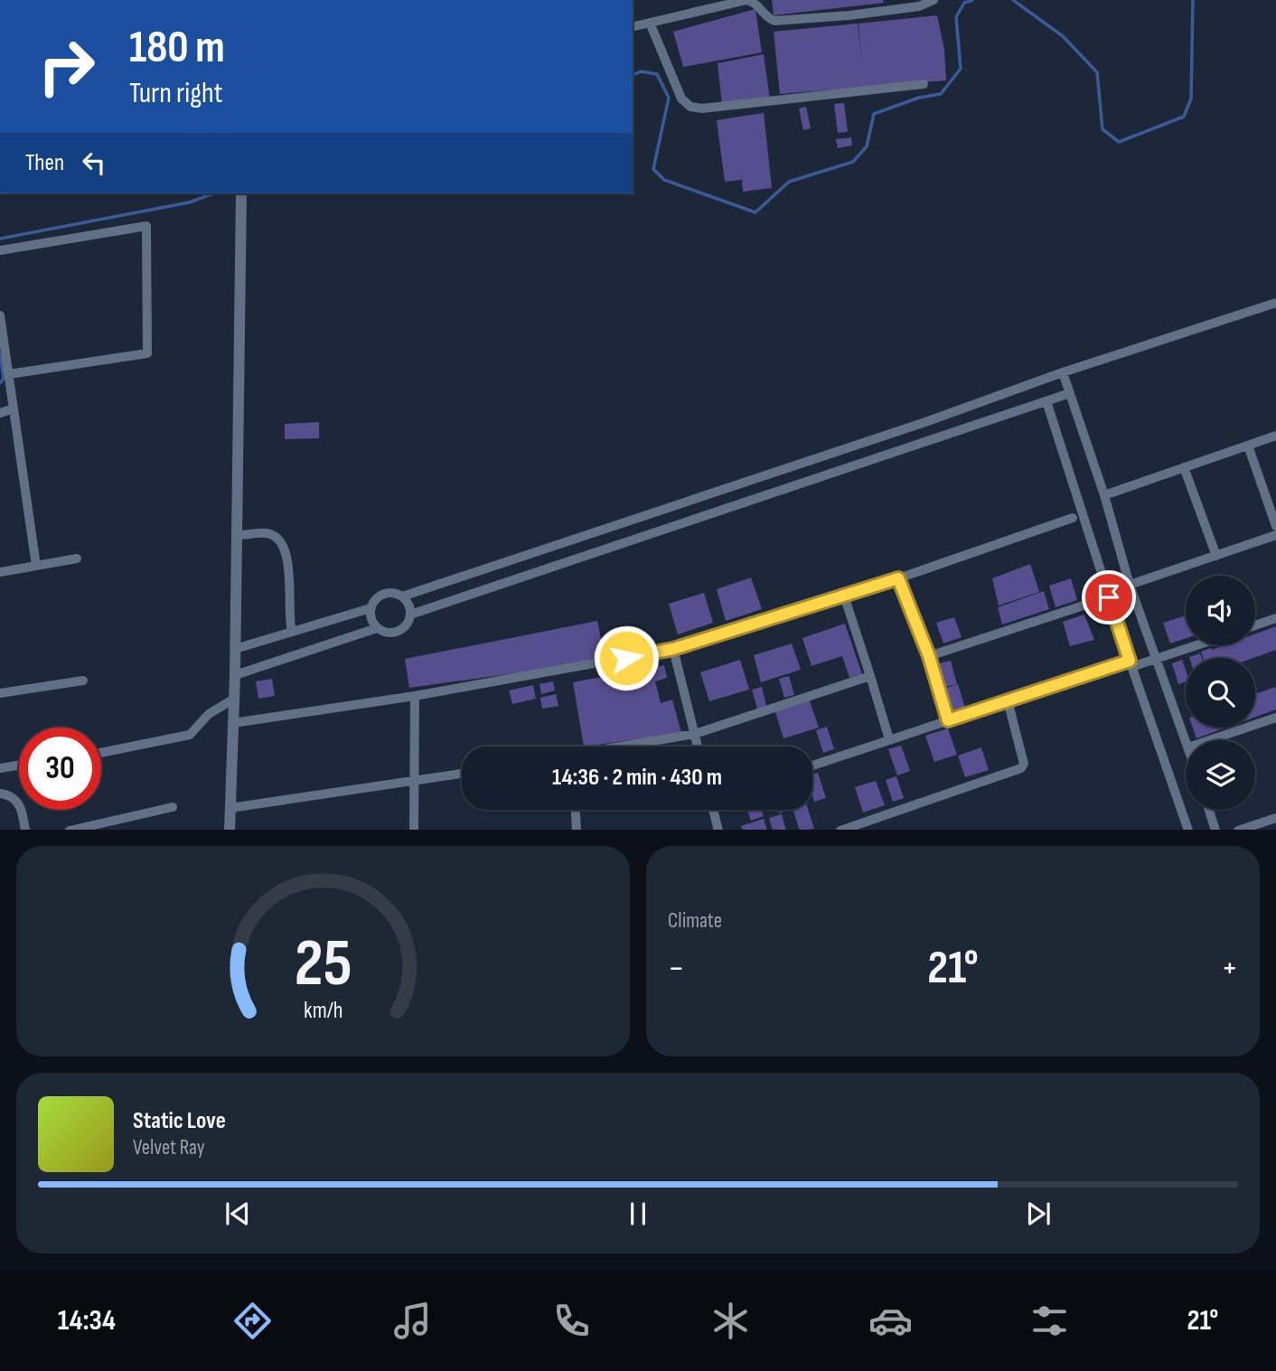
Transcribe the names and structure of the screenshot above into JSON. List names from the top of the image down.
{
  "page": {
    "turn": ["180 m", "Turn right"],
    "then": "Then",
    "limit": "30",
    "trip": "14:36 · 2 min · 430 m",
    "tile": "Climate",
    "heat": ["−", "21°", "+"],
    "song": ["Static Love", "Velvet Ray"],
    "tabs": ["14:34", "21°"],
    "gauge": ["25", "km/h"]
  }
}
